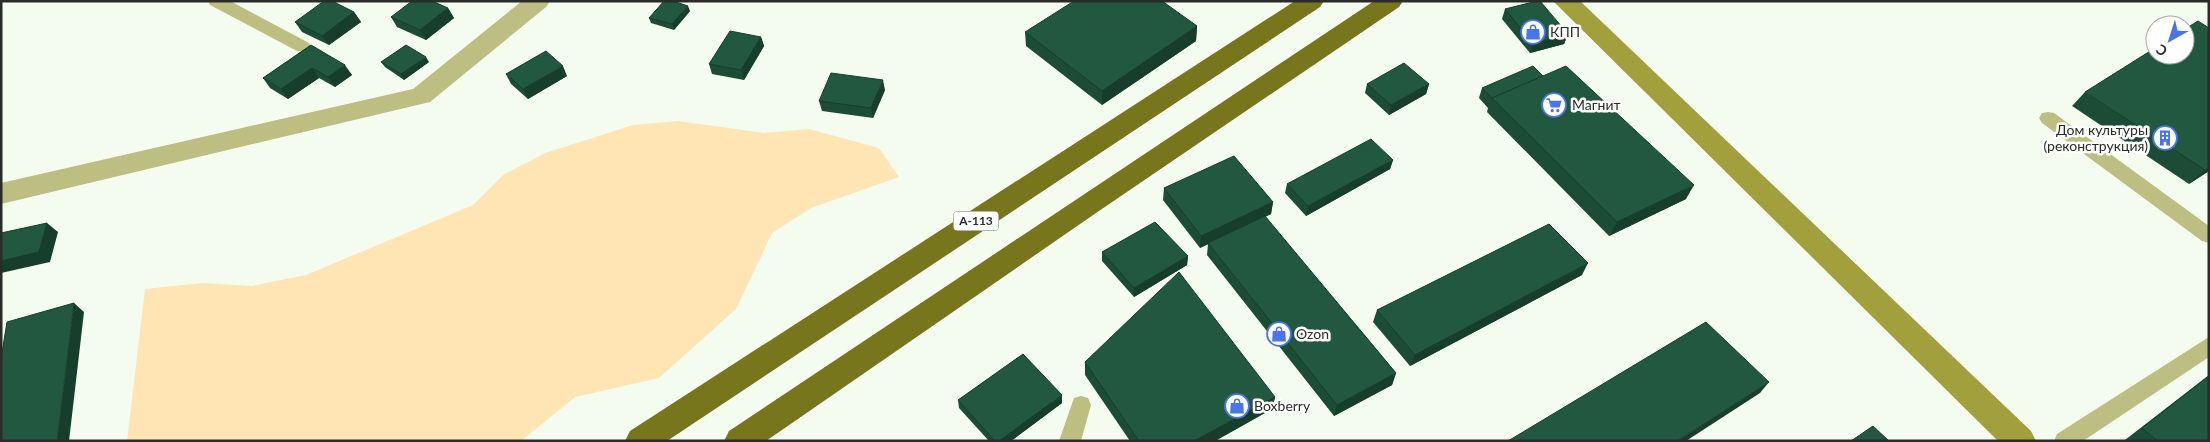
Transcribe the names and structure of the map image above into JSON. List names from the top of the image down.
{
  "streets": {
    "highway": ["А-113"]
  },
  "places": {
    "shop": ["КПП", "Ozon", "Boxberry"],
    "supermarket": ["Магнит"],
    "building": ["Дом культуры (реконструкция)"]
  },
  "north": "bottom left"
}
